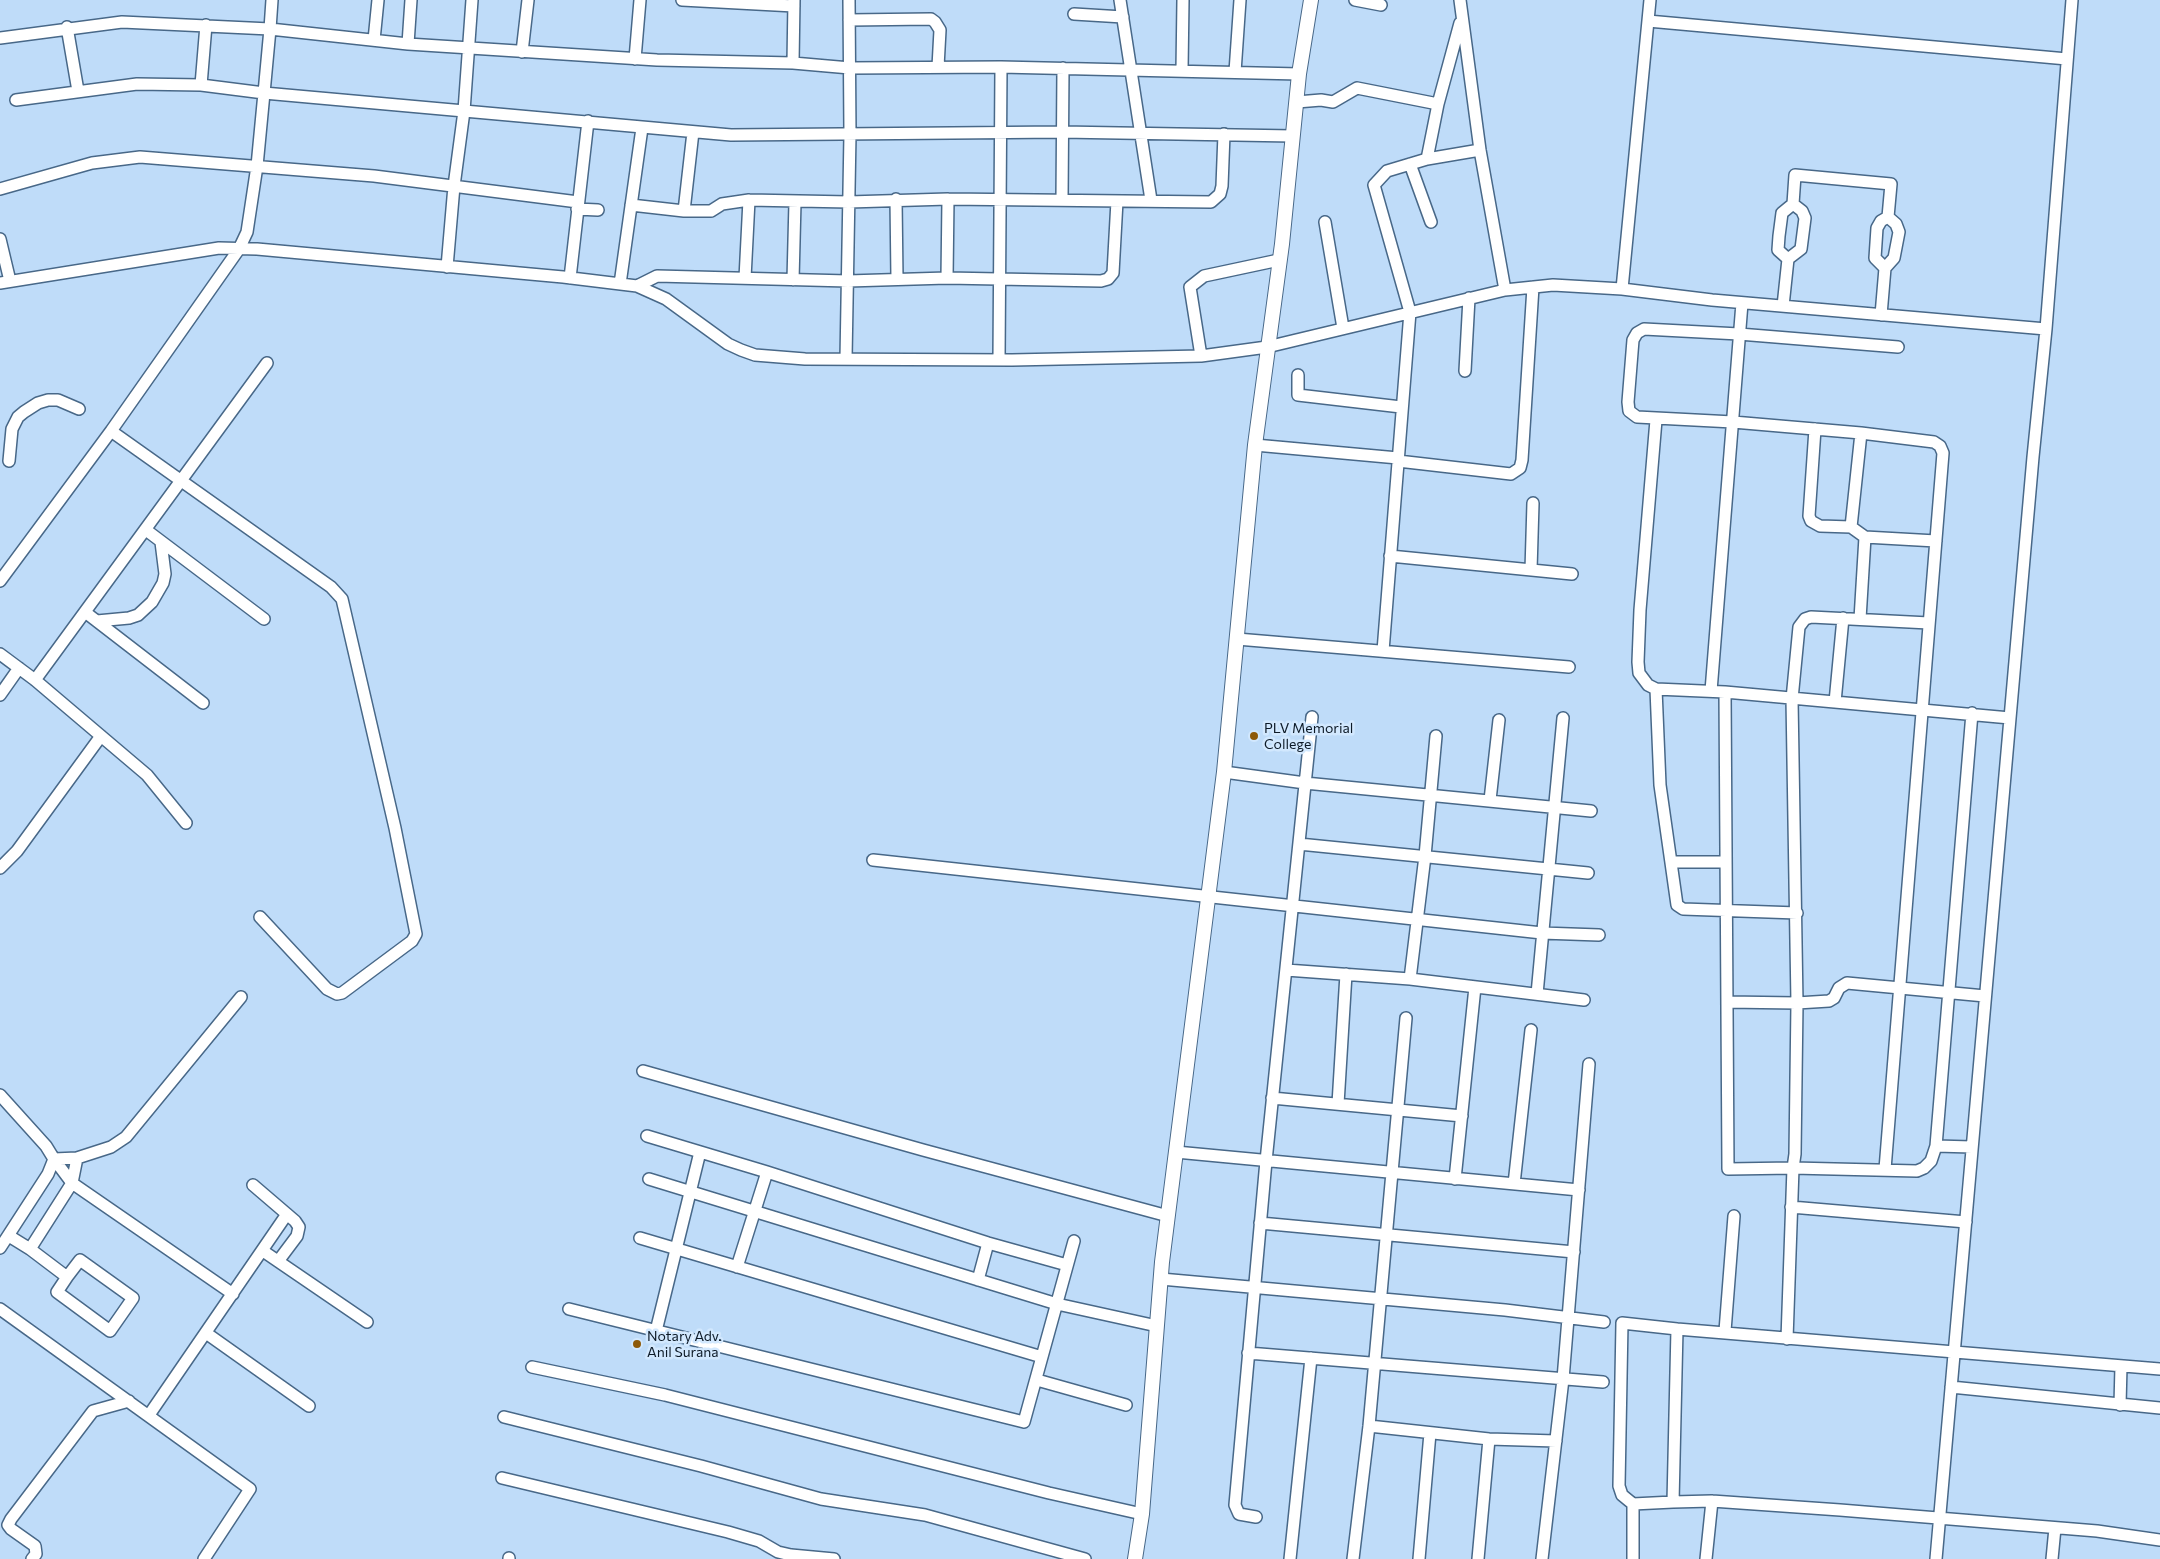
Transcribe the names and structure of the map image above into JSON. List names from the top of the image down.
{
  "places": ["PLV Memorial College", "Notary Adv. Anil Surana"]
}
